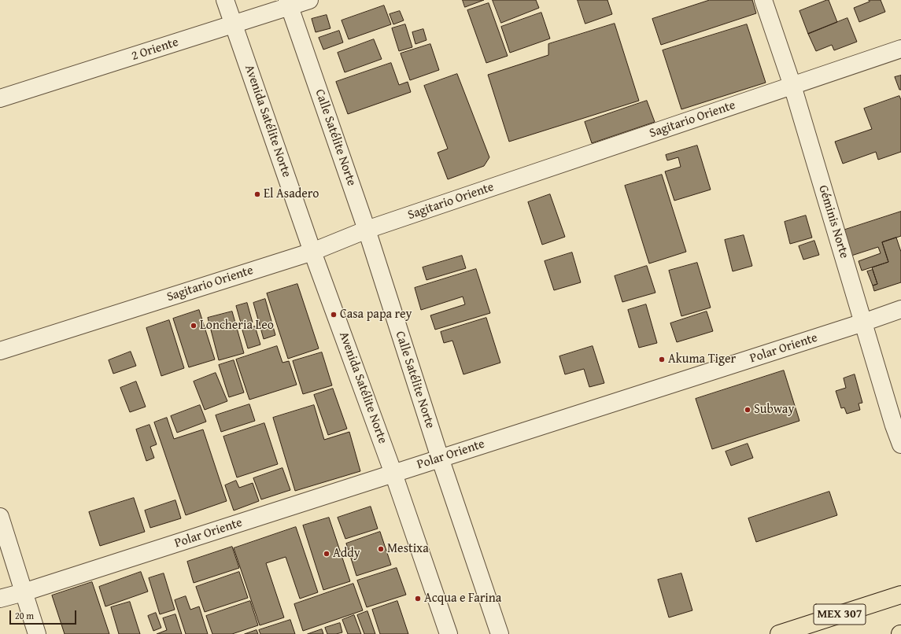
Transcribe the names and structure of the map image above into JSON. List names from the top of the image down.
{
  "streets": {
    "main road": ["MEX 307"],
    "street": [
      "2 Oriente",
      "Sagitario Oriente",
      "Avenida Satélite Norte",
      "Calle Satélite Norte",
      "Géminis Norte",
      "Polar Oriente"
    ]
  },
  "crossings": [
    ["2 Oriente", "Avenida Satélite Norte"],
    ["2 Oriente", "Calle Satélite Norte"],
    ["Sagitario Oriente", "Avenida Satélite Norte"],
    ["Sagitario Oriente", "Calle Satélite Norte"],
    ["Sagitario Oriente", "Géminis Norte"],
    ["Avenida Satélite Norte", "Polar Oriente"],
    ["Calle Satélite Norte", "Polar Oriente"],
    ["Géminis Norte", "Polar Oriente"]
  ],
  "places": [
    "El Asadero",
    "Casa papa rey",
    "Loncheria Leo",
    "Akuma Tiger",
    "Subway",
    "Mestixa",
    "Addy",
    "Acqua e Farina"
  ],
  "scale_bar": "20 m"
}
